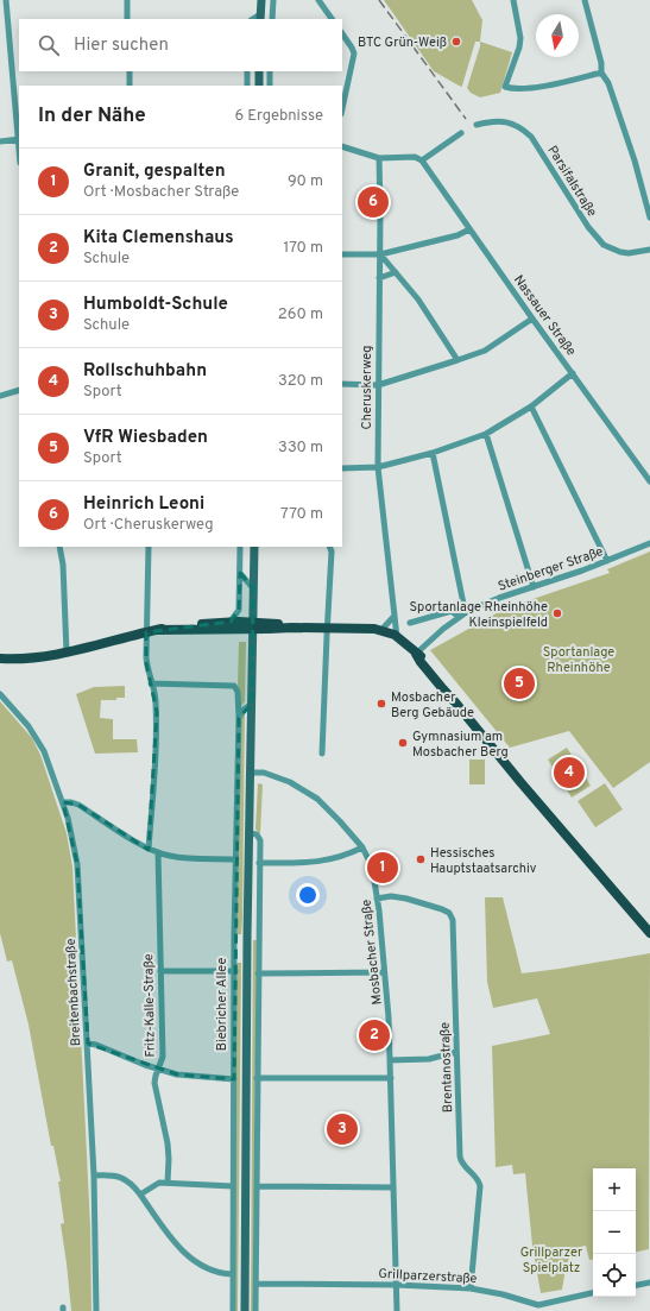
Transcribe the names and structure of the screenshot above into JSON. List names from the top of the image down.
{
  "streets": {
    "main road": ["Biebricher Allee"],
    "street": [
      "Parsifalstraße",
      "Nassauer Straße",
      "Cheruskerweg",
      "Steinberger Straße",
      "Mosbacher Straße",
      "Breitenbachstraße",
      "Fritz-Kalle-Straße",
      "Brentanostraße",
      "Grillparzerstraße"
    ]
  },
  "crossings": [
    ["Mosbacher Straße", "Biebricher Allee"],
    ["Mosbacher Straße", "Brentanostraße"],
    ["Mosbacher Straße", "Grillparzerstraße"],
    ["Brentanostraße", "Grillparzerstraße"]
  ],
  "parks": ["Sportanlage Rheinhöhe", "Grillparzer Spielplatz"],
  "places": [
    "BTC Grün-Weiß",
    "Sportanlage Rheinhöhe Kleinspielfeld",
    "Mosbacher Berg Gebäude",
    "Gymnasium am Mosbacher Berg",
    "Hessisches Hauptstaatsarchiv"
  ],
  "north": "bottom",
  "page": {
    "search": "Hier suchen",
    "heading": ["In der Nähe", "6 Ergebnisse"],
    "list": [
      {
        "mark": "1",
        "name": "Granit, gespalten",
        "note": "Ort · Mosbacher Straße",
        "value": "90 m"
      },
      {
        "mark": "2",
        "name": "Kita Clemenshaus",
        "note": "Schule",
        "value": "170 m"
      },
      {
        "mark": "3",
        "name": "Humboldt-Schule",
        "note": "Schule",
        "value": "260 m"
      },
      {
        "mark": "4",
        "name": "Rollschuhbahn",
        "note": "Sport",
        "value": "320 m"
      },
      {
        "mark": "5",
        "name": "VfR Wiesbaden",
        "note": "Sport",
        "value": "330 m"
      },
      {
        "mark": "6",
        "name": "Heinrich Leoni",
        "note": "Ort · Cheruskerweg",
        "value": "770 m"
      }
    ],
    "pins": [
      "6",
      "5",
      "4",
      "1",
      "2",
      "3"
    ],
    "map_buttons": ["+", "−"]
  }
}
